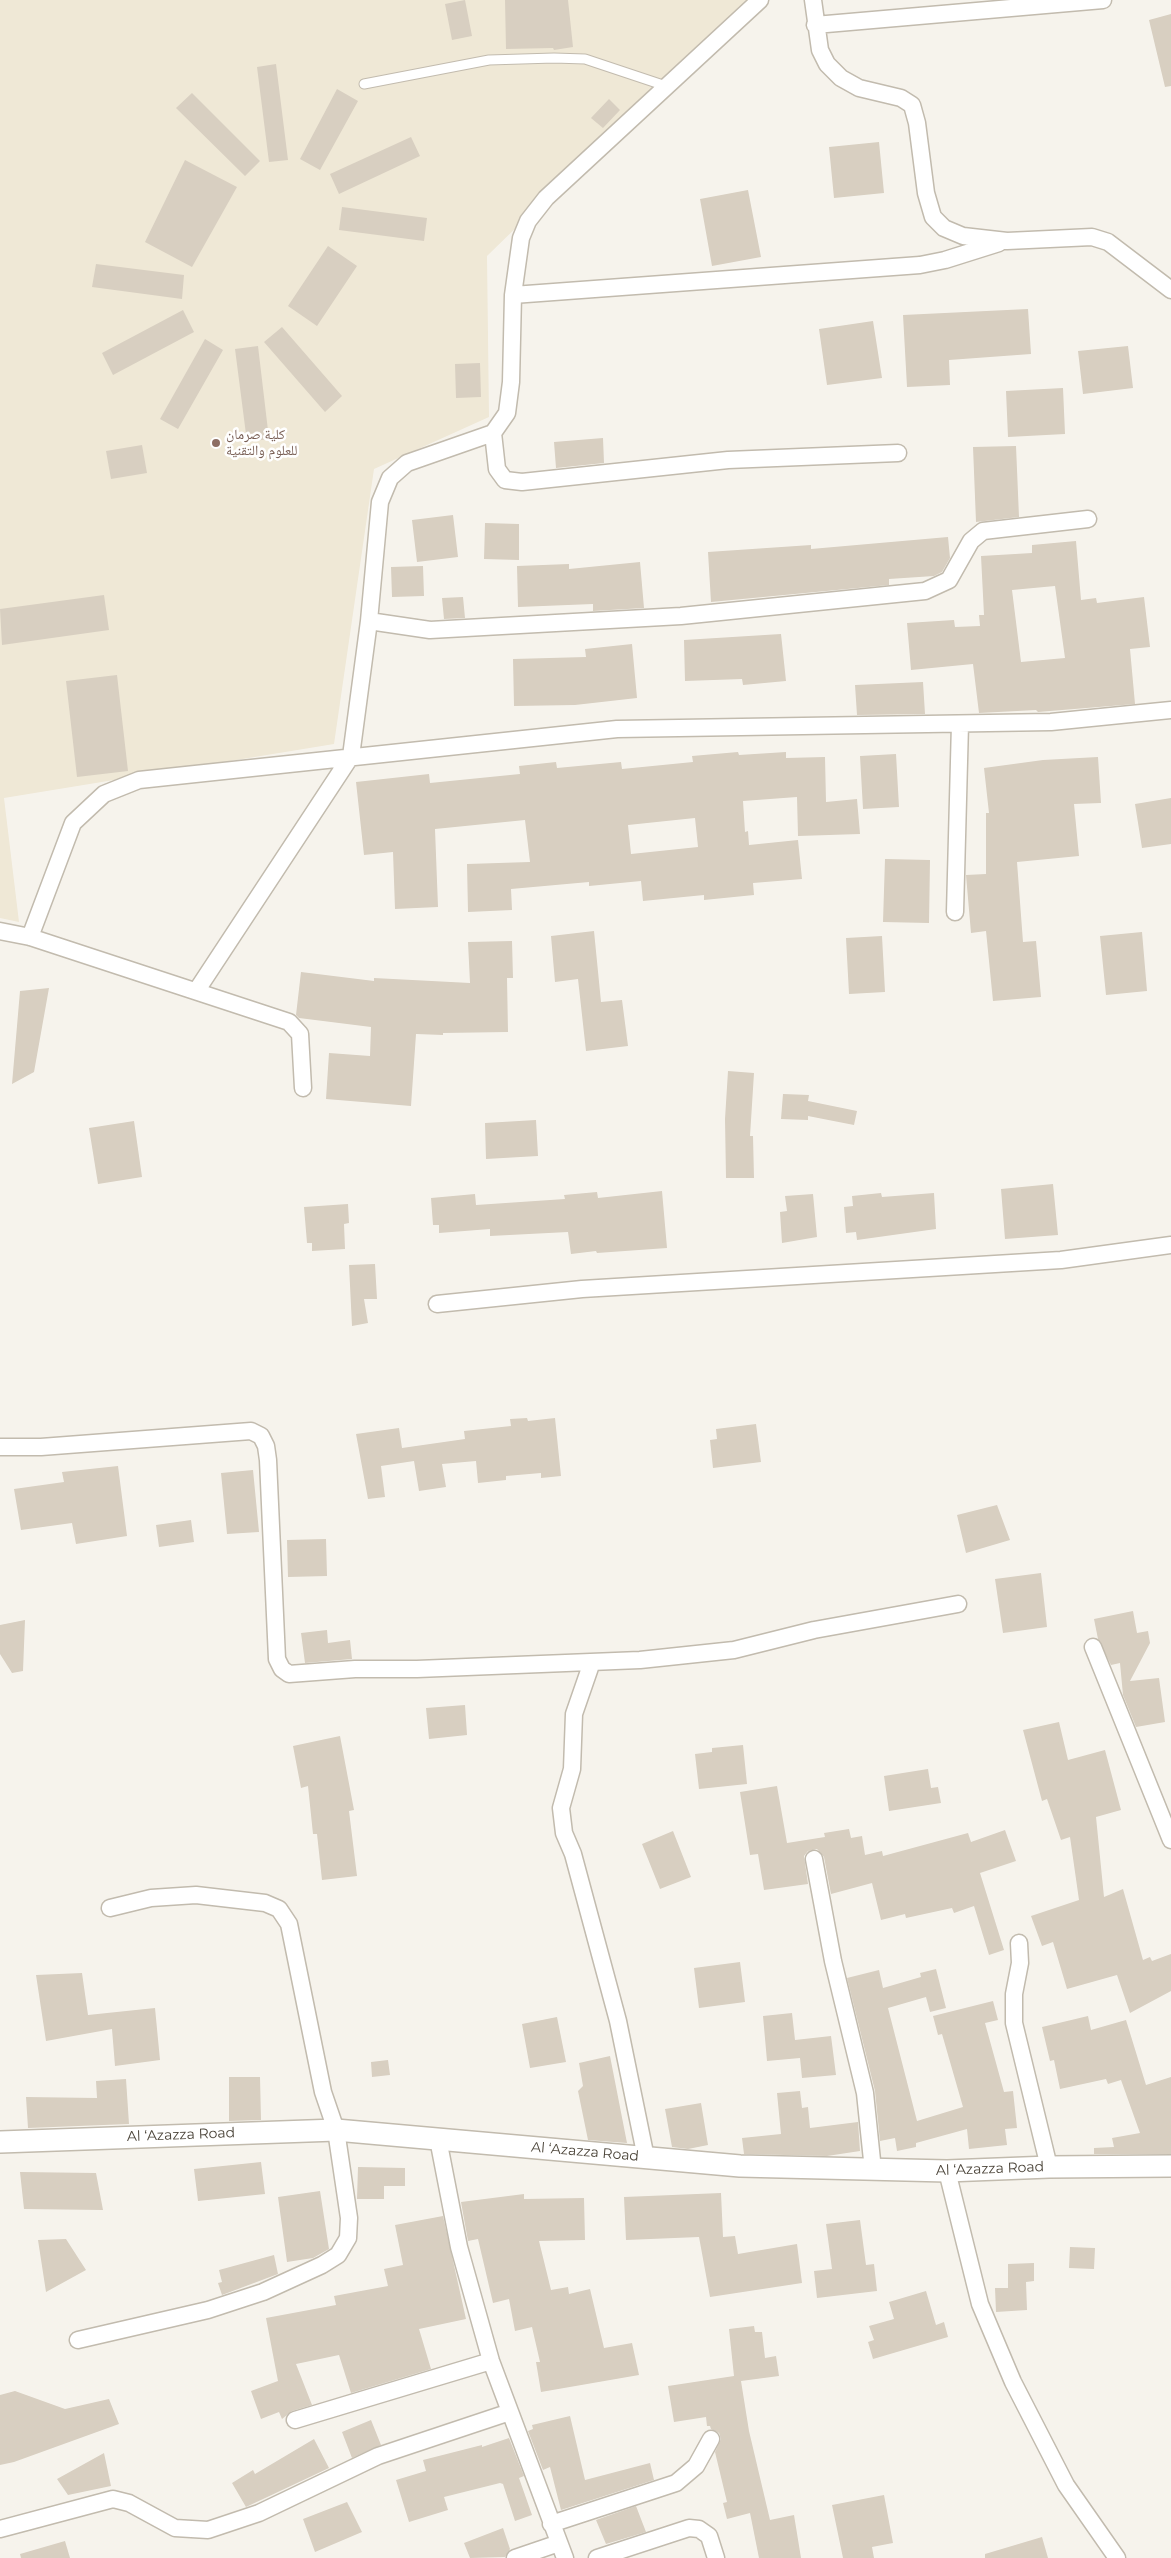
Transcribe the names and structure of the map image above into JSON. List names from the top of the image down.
{
  "streets": {
    "street": ["Al ‘Azazza Road"]
  },
  "places": ["كلية صرمان للعلوم والتقنية"]
}
